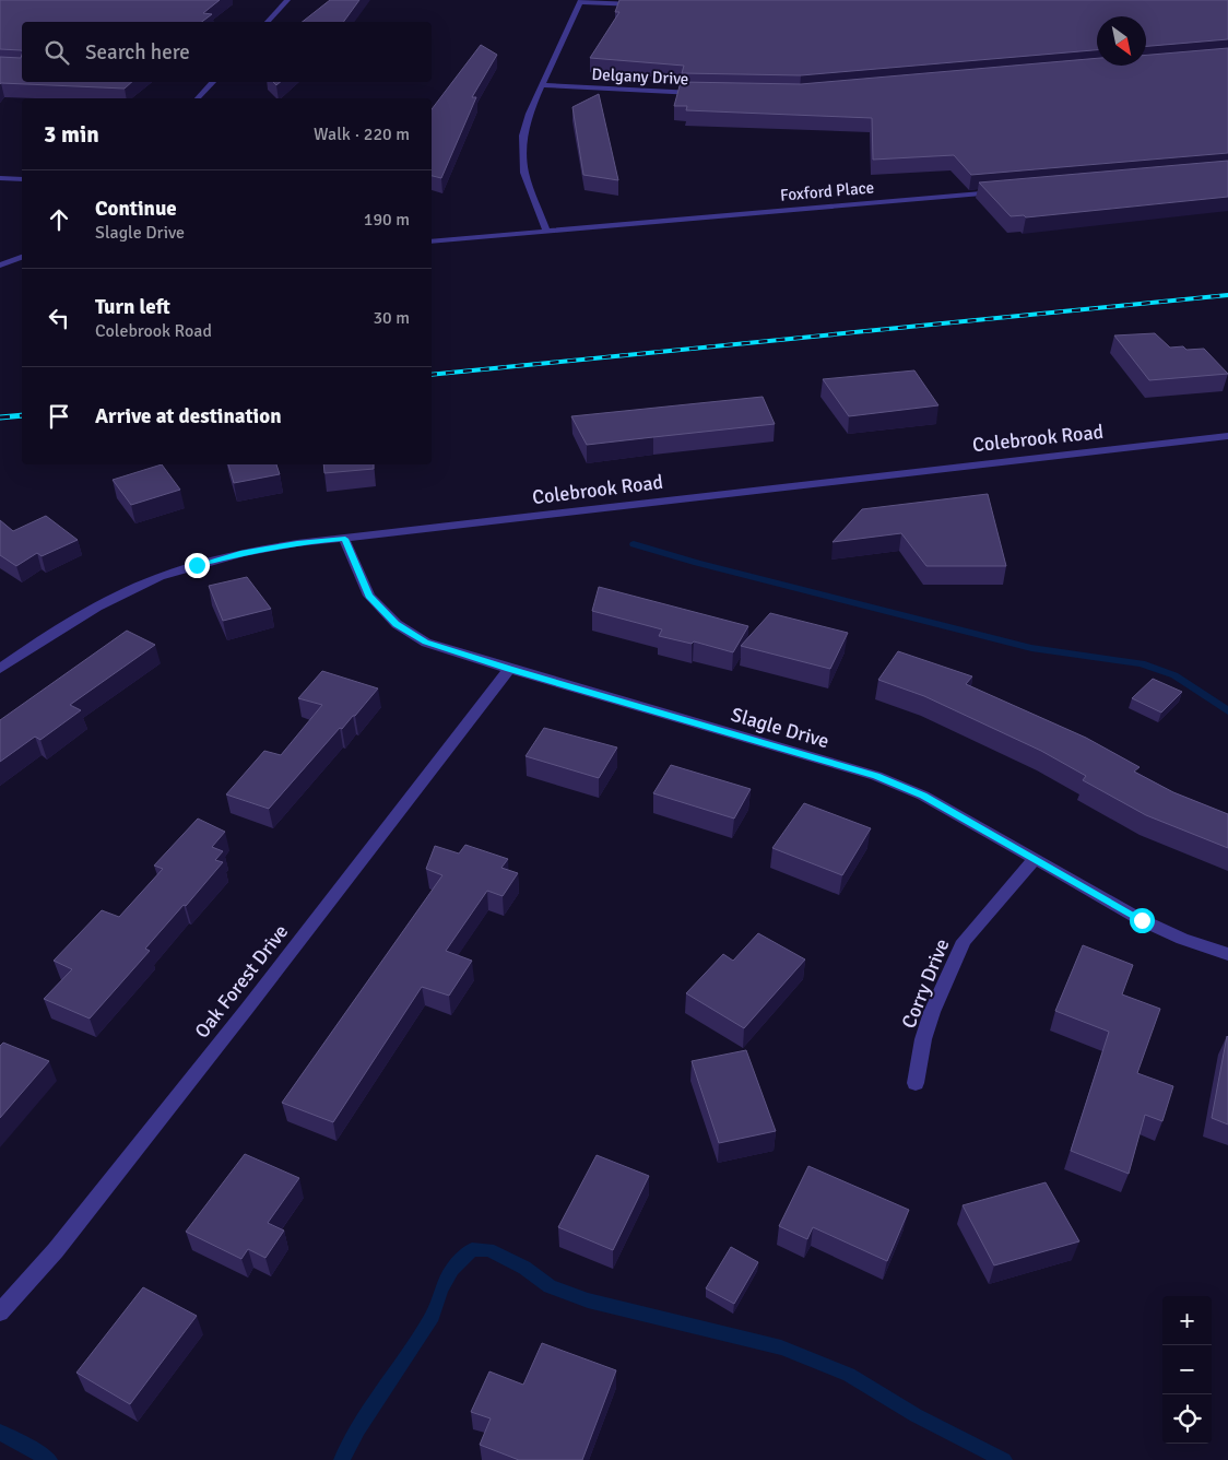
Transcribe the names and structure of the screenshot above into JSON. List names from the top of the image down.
{
  "streets": {
    "street": [
      "Delgany Drive",
      "Foxford Place",
      "Colebrook Road",
      "Slagle Drive",
      "Oak Forest Drive",
      "Corry Drive"
    ]
  },
  "crossings": [
    ["Colebrook Road", "Slagle Drive"],
    ["Slagle Drive", "Oak Forest Drive"],
    ["Slagle Drive", "Corry Drive"]
  ],
  "north": "bottom right",
  "page": {
    "search": "Search here",
    "heading": ["3 min", "Walk · 220 m"],
    "list": [
      ["Continue", "Slagle Drive", "190 m"],
      ["Turn left", "Colebrook Road", "30 m"],
      "Arrive at destination"
    ],
    "map_buttons": ["+", "−"]
  }
}
